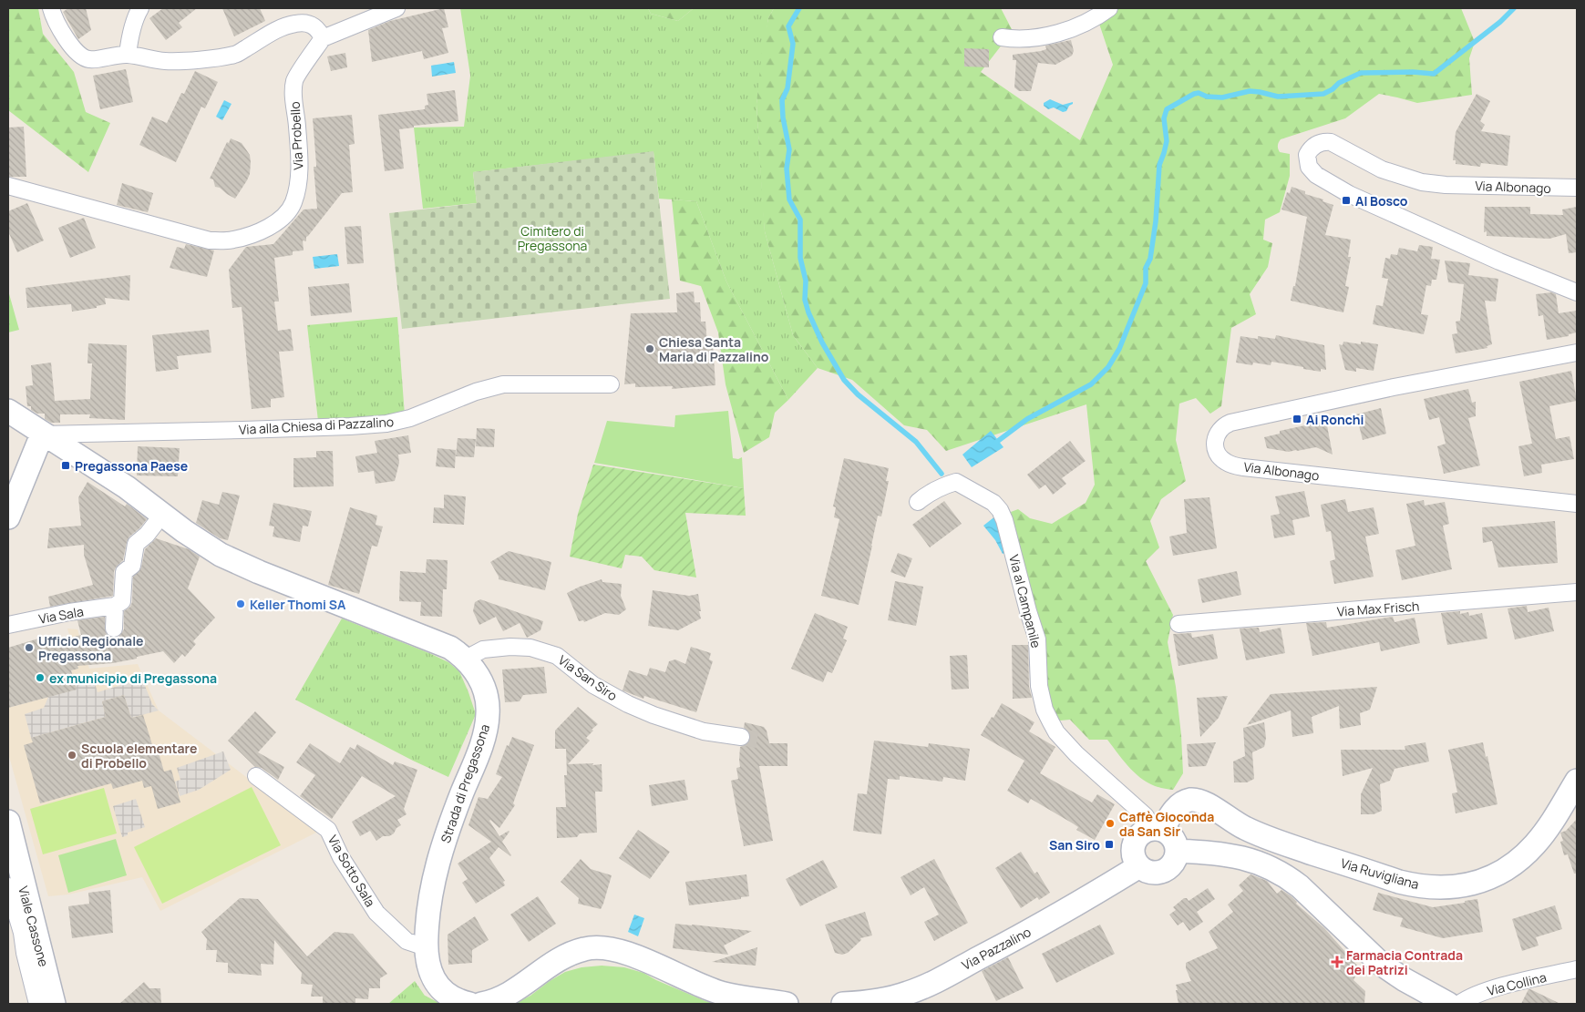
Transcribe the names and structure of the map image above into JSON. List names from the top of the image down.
{
  "streets": {
    "street": [
      "Via Probello",
      "Via Albonago",
      "Via alla Chiesa di Pazzalino",
      "Via al Campanile",
      "Via Max Frisch",
      "Via Sala",
      "Via San Siro",
      "Strada di Pregassona",
      "Via Sotto Sala",
      "Via Ruvigliana",
      "Viale Cassone",
      "Via Pazzalino",
      "Via Collina"
    ]
  },
  "crossings": [
    ["Via alla Chiesa di Pazzalino", "Strada di Pregassona"],
    ["Via al Campanile", "Via Ruvigliana"],
    ["Via al Campanile", "Via Pazzalino"],
    ["Via San Siro", "Strada di Pregassona"],
    ["Strada di Pregassona", "Via Sotto Sala"],
    ["Via Ruvigliana", "Via Pazzalino"]
  ],
  "parks": ["Cimitero di Pregassona"],
  "places": {
    "transit": [
      "Al Bosco",
      "Ai Ronchi",
      "Pregassona Paese",
      "San Siro"
    ],
    "other": [
      "Chiesa Santa Maria di Pazzalino",
      "Keller Thomi SA",
      "Ufficio Regionale Pregassona",
      "ex municipio di Pregassona",
      "Scuola elementare di Probello",
      "Caffè Gioconda da San Sir"
    ],
    "health": ["Farmacia Contrada dei Patrizi"]
  }
}
